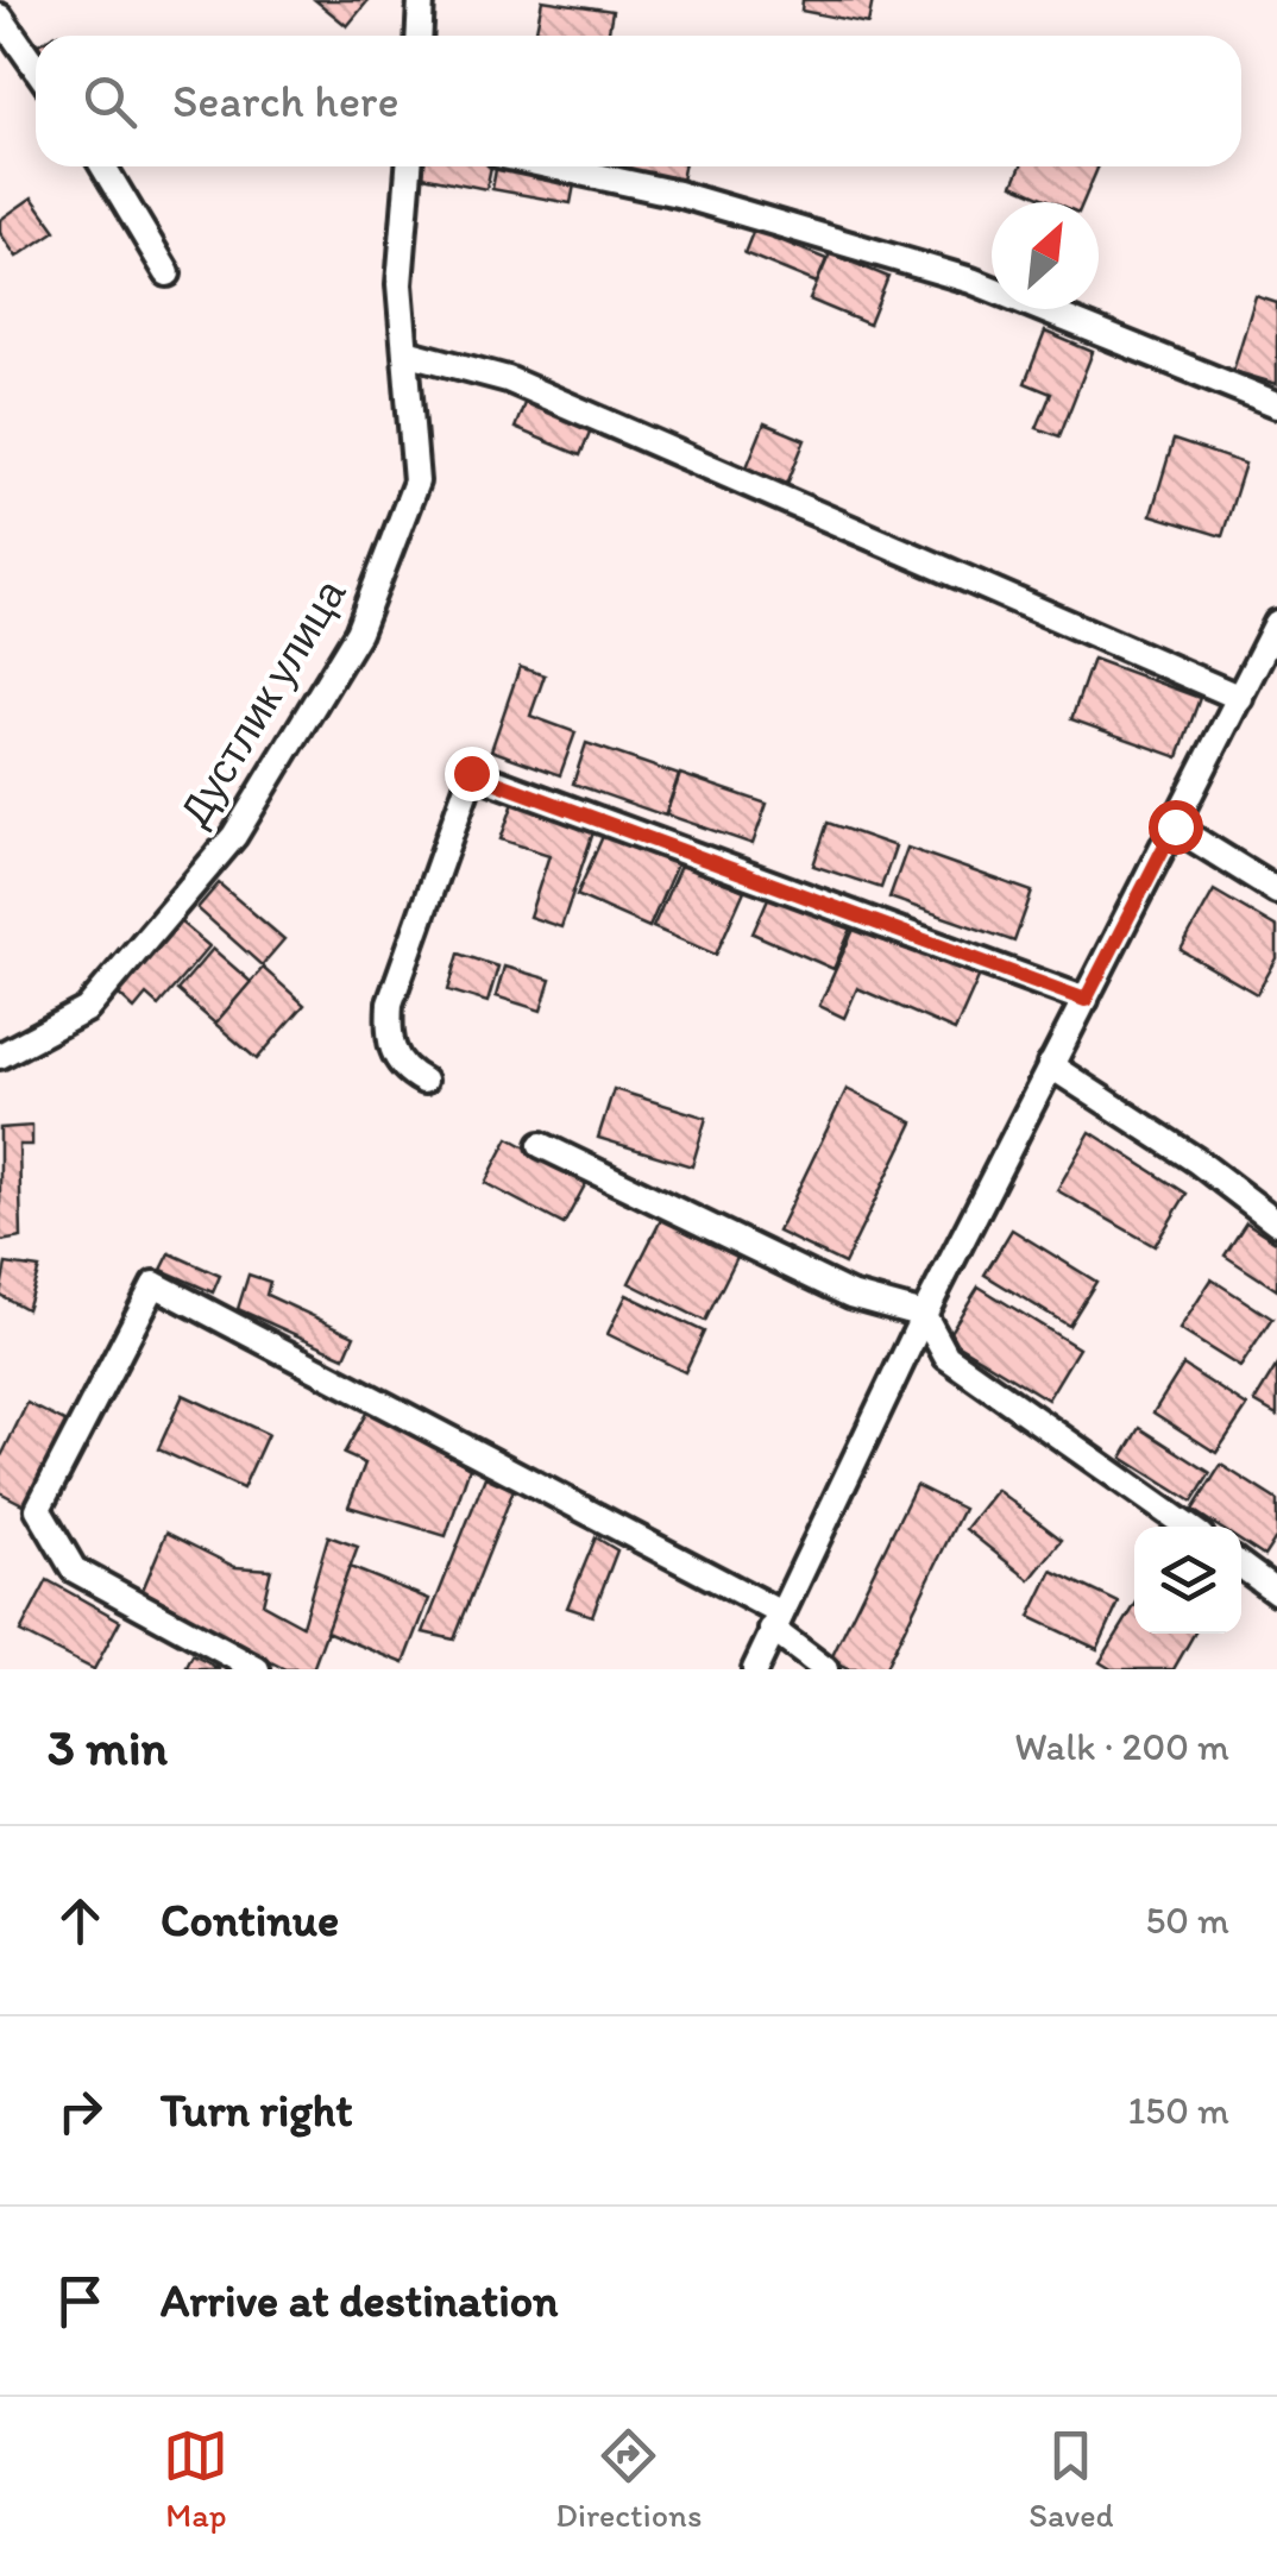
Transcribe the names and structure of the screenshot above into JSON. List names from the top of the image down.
{
  "streets": {
    "street": ["Дустлик улица"]
  },
  "north": "top right",
  "page": {
    "search": "Search here",
    "heading": ["3 min", "Walk · 200 m"],
    "list": [
      ["Continue", "50 m"],
      ["Turn right", "150 m"],
      "Arrive at destination"
    ],
    "nav": ["Map", "Directions", "Saved"]
  }
}
